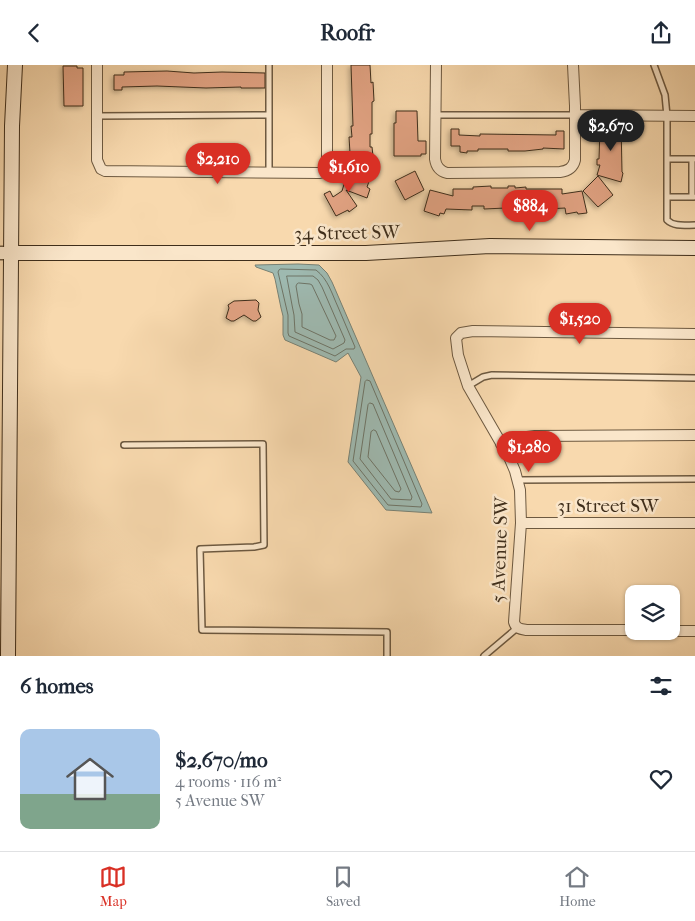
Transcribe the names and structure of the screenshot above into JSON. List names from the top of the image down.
{
  "streets": {
    "main road": ["34 Street SW"],
    "street": ["31 Street SW", "5 Avenue SW"]
  },
  "crossings": [
    ["31 Street SW", "5 Avenue SW"]
  ],
  "page": {
    "header": "Roofr",
    "price": [
      "$2,670",
      "$2,210",
      "$1,610",
      "$884",
      "$1,520",
      "$1,280"
    ],
    "heading": "6 homes",
    "list": [
      {
        "name": "$2,670/mo",
        "note": "4 rooms · 116 m² · 5 Avenue SW"
      }
    ],
    "tabs": ["Map", "Saved", "Home"]
  }
}
